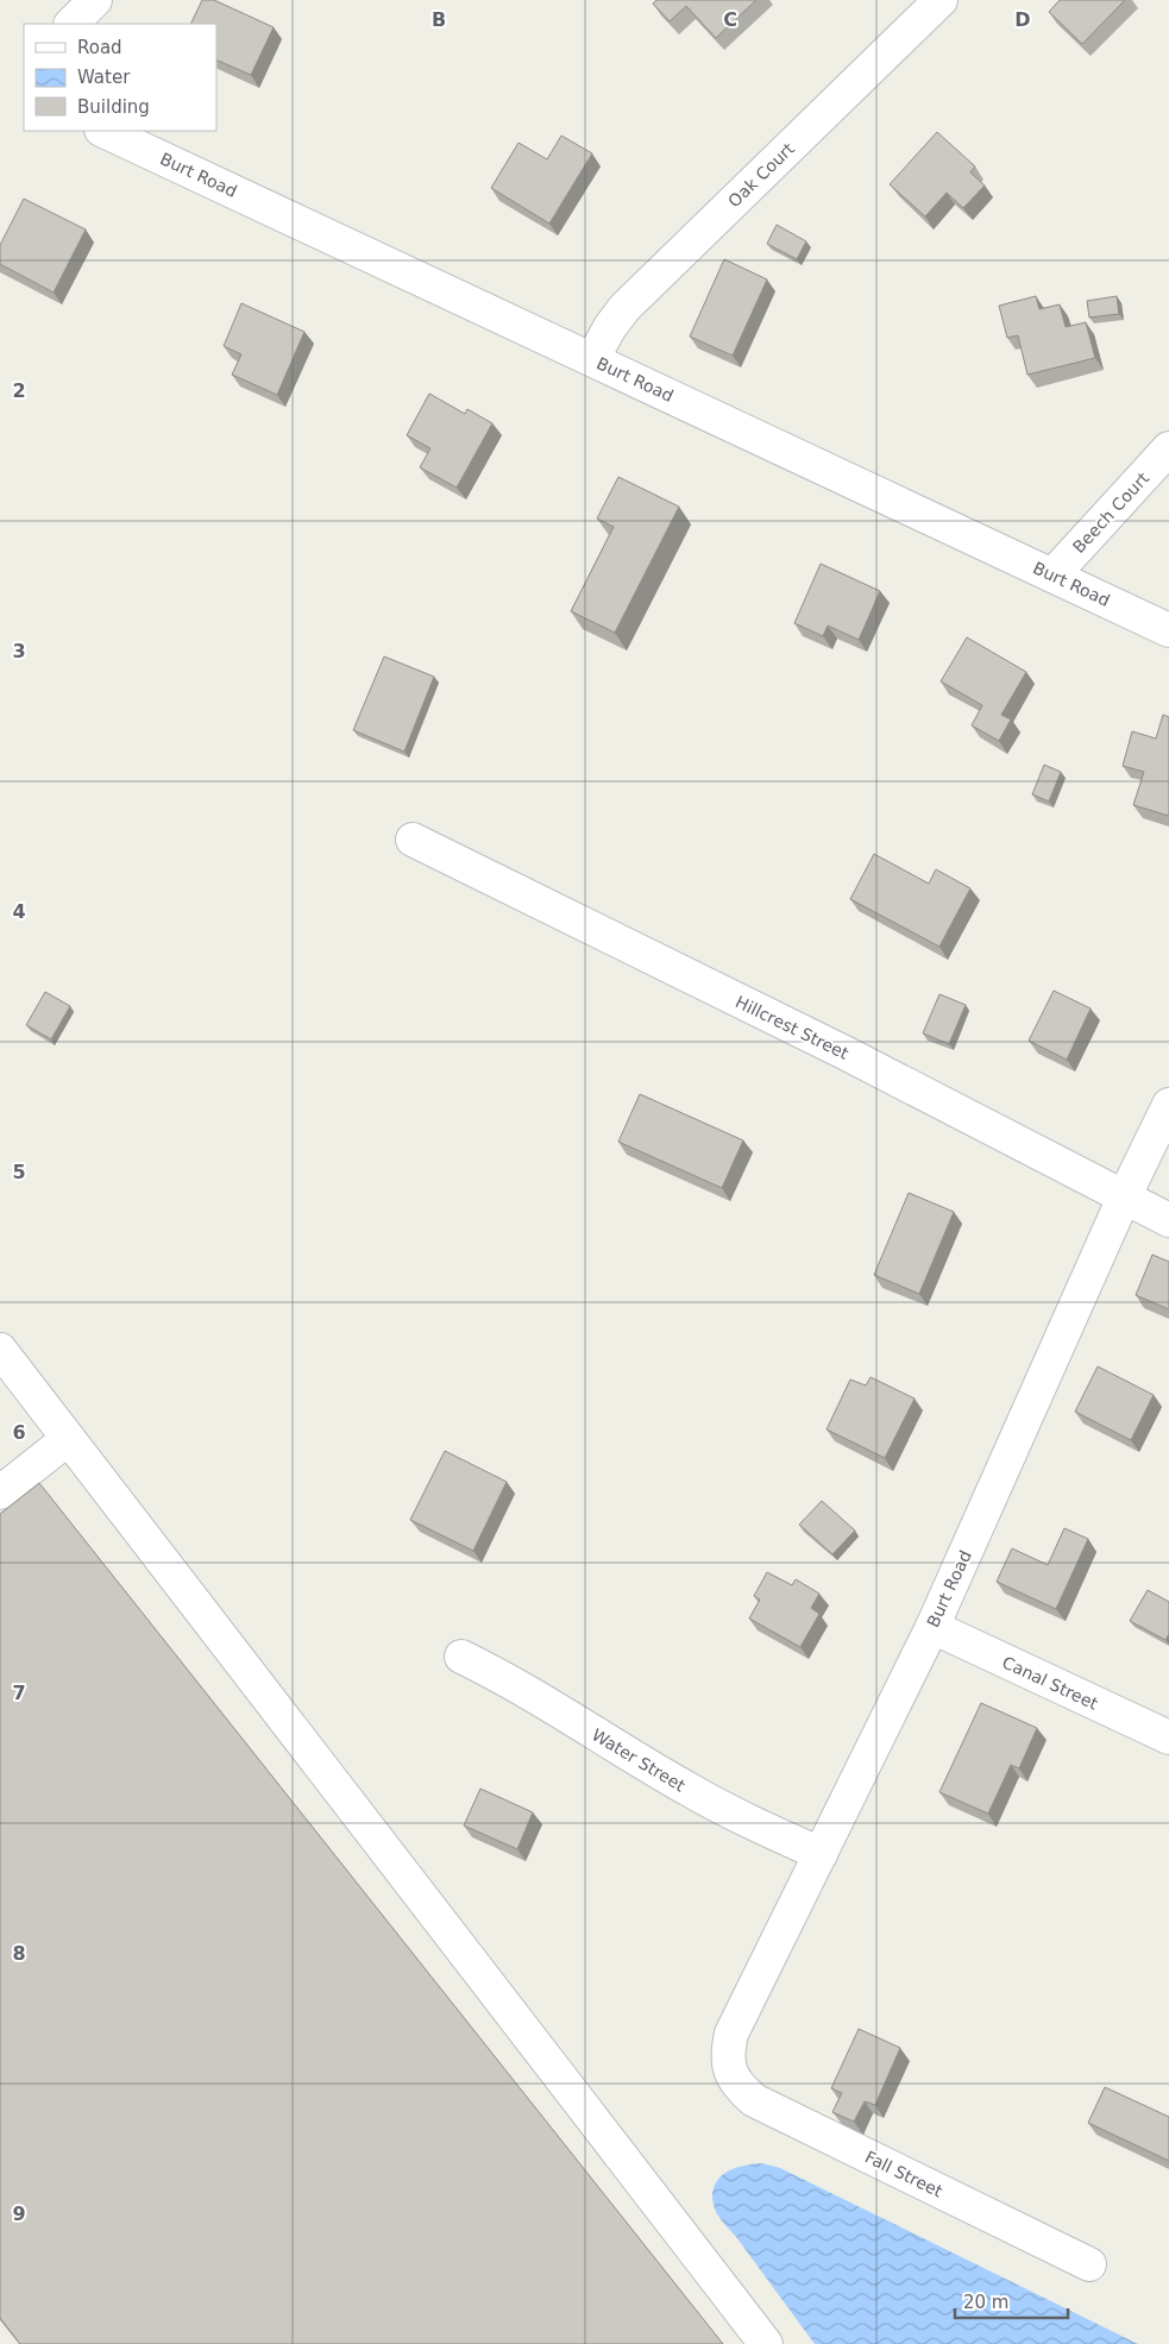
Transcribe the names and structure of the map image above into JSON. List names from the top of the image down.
{
  "streets": {
    "street": [
      "Burt Road",
      "Oak Court",
      "Beech Court",
      "Hillcrest Street",
      "Canal Street",
      "Water Street",
      "Fall Street"
    ]
  },
  "crossings": [
    ["Burt Road", "Oak Court"],
    ["Burt Road", "Beech Court"],
    ["Burt Road", "Hillcrest Street"],
    ["Burt Road", "Canal Street"],
    ["Burt Road", "Water Street"],
    ["Burt Road", "Fall Street"]
  ],
  "legend": ["Road", "Water", "Building"],
  "scale_bar": "20 m",
  "grid": {
    "columns": ["B", "C", "D"],
    "rows": [
      "2",
      "3",
      "4",
      "5",
      "6",
      "7",
      "8",
      "9"
    ]
  }
}
